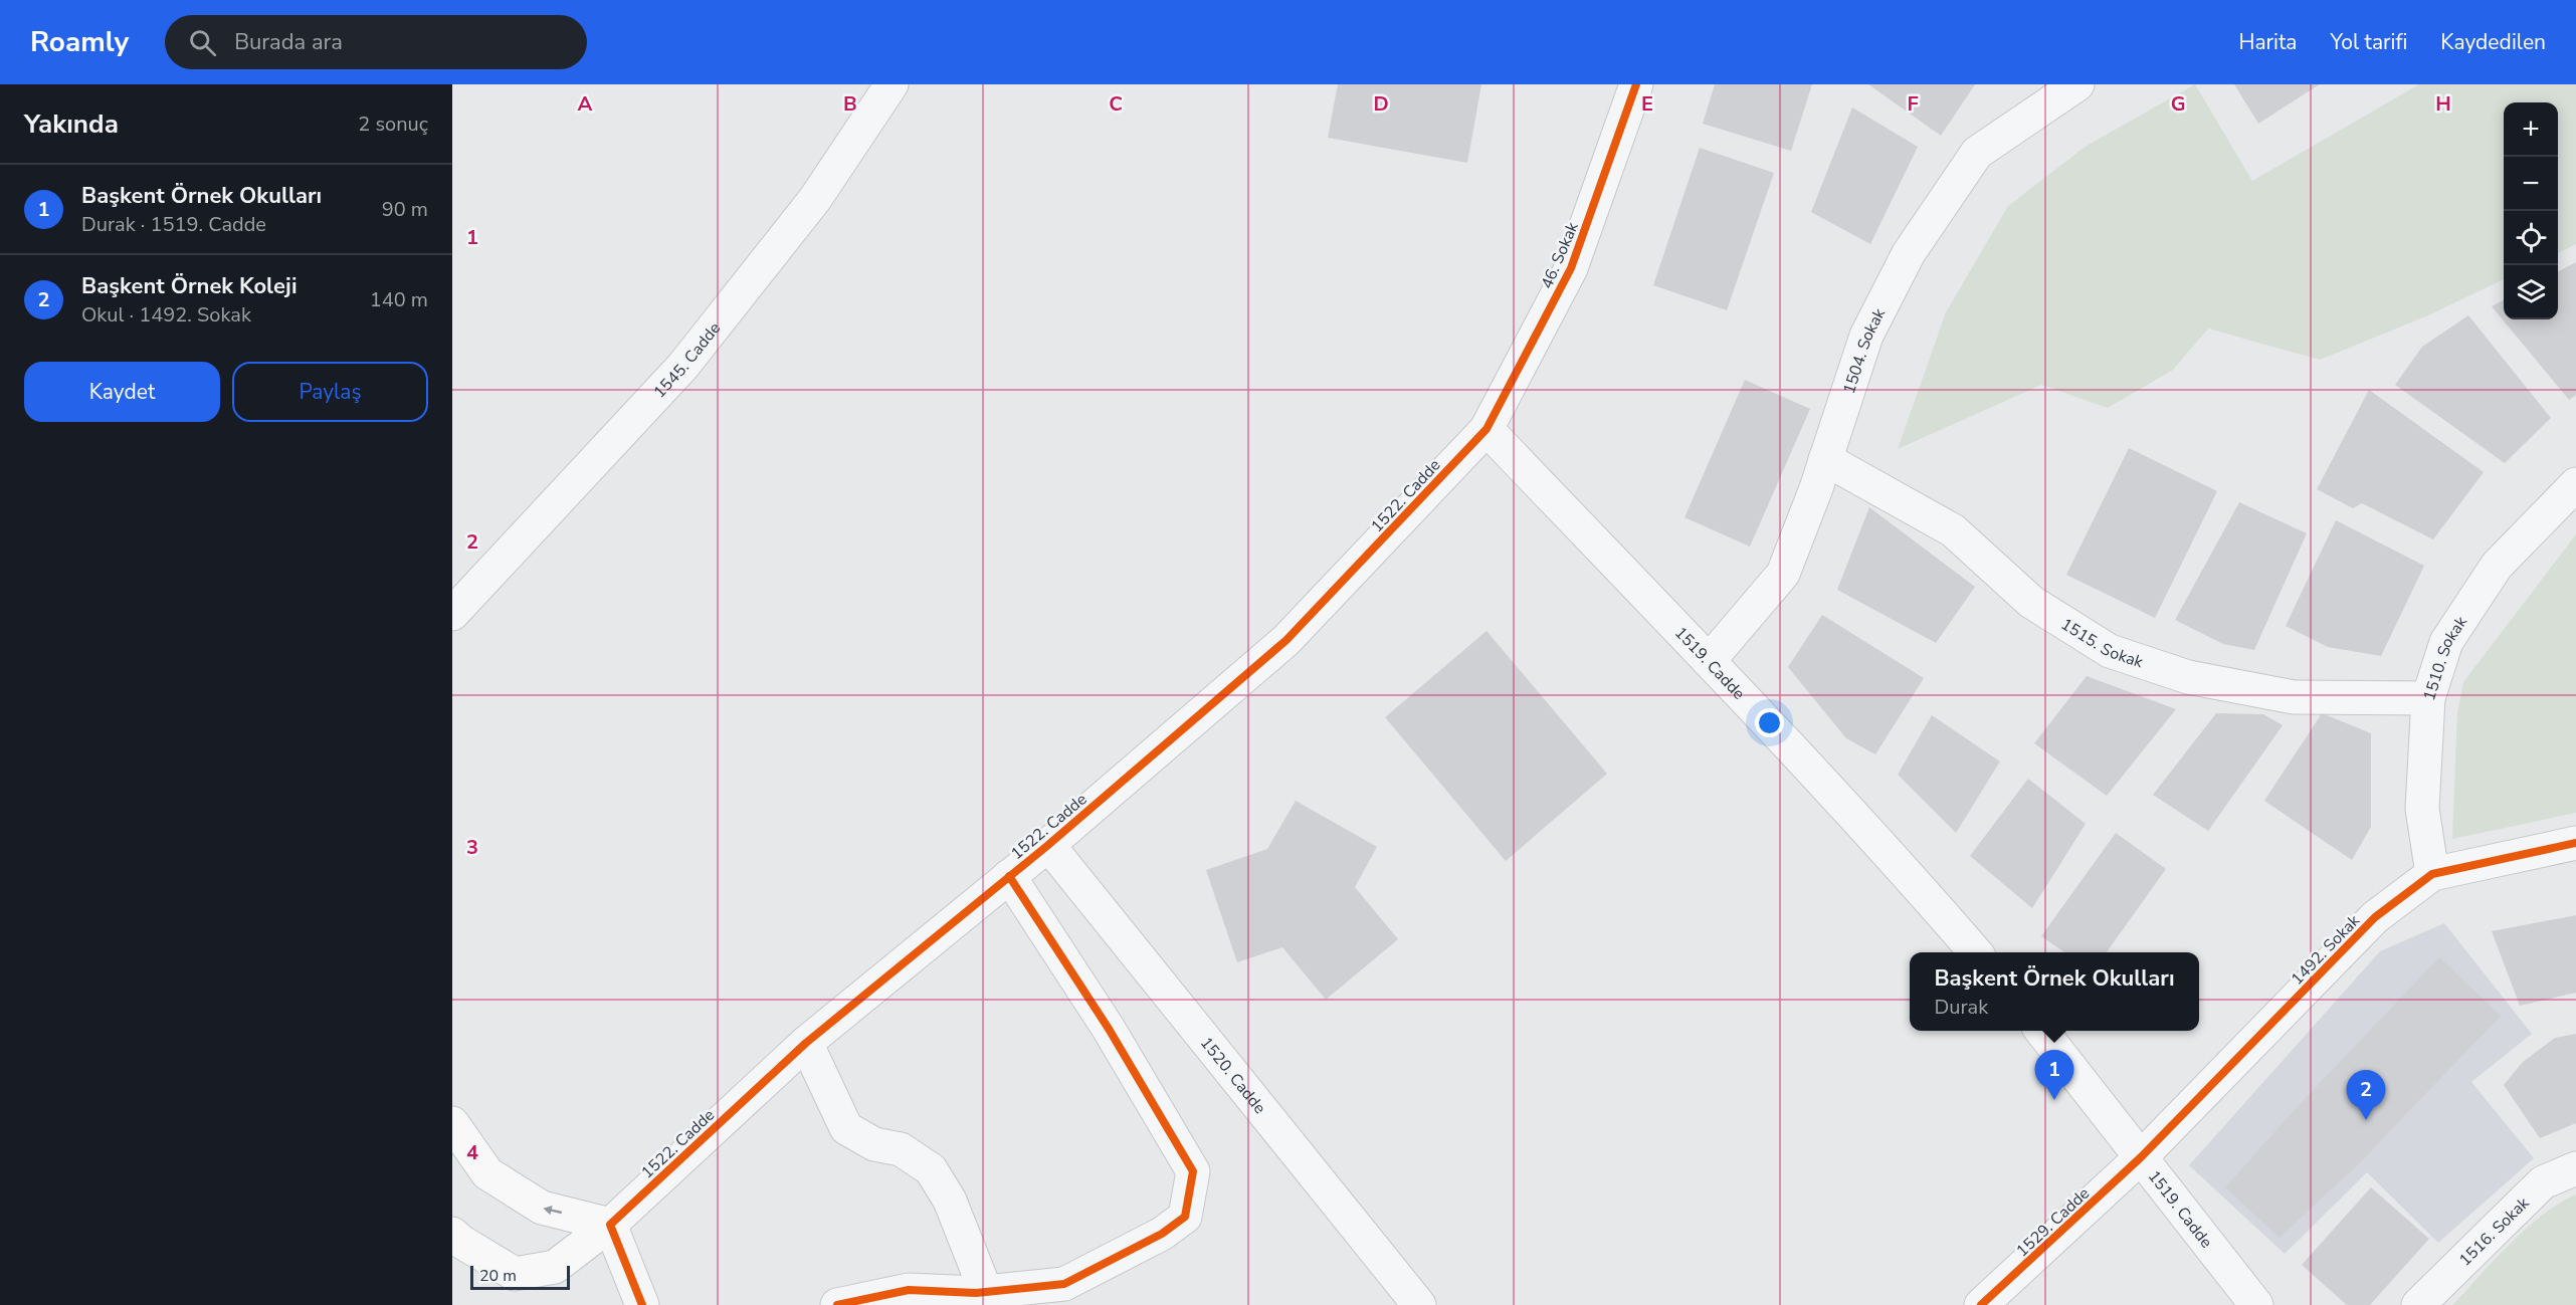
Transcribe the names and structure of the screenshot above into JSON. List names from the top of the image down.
{
  "streets": {
    "street": [
      "46. Sokak",
      "1504. Sokak",
      "1545. Cadde",
      "1522. Cadde",
      "1515. Sokak",
      "1510. Sokak",
      "1519. Cadde",
      "1492. Sokak",
      "1520. Cadde",
      "1529. Cadde",
      "1516. Sokak"
    ]
  },
  "crossings": [
    ["46. Sokak", "1522. Cadde"],
    ["46. Sokak", "1519. Cadde"],
    ["1504. Sokak", "1515. Sokak"],
    ["1504. Sokak", "1519. Cadde"],
    ["1522. Cadde", "1519. Cadde"],
    ["1522. Cadde", "1520. Cadde"],
    ["1515. Sokak", "1510. Sokak"],
    ["1510. Sokak", "1492. Sokak"],
    ["1519. Cadde", "1492. Sokak"],
    ["1519. Cadde", "1529. Cadde"],
    ["1492. Sokak", "1529. Cadde"]
  ],
  "scale_bar": "20 m",
  "page": {
    "header": "Roamly",
    "search": "Burada ara",
    "nav": ["Harita", "Yol tarifi", "Kaydedilen"],
    "heading": ["Yakında", "2 sonuç"],
    "map_buttons": ["+", "−"],
    "list": [
      {
        "mark": "1",
        "name": "Başkent Örnek Okulları",
        "note": "Durak · 1519. Cadde",
        "value": "90 m"
      },
      {
        "mark": "2",
        "name": "Başkent Örnek Koleji",
        "note": "Okul · 1492. Sokak",
        "value": "140 m"
      }
    ],
    "buttons": ["Kaydet", "Paylaş"],
    "popup": ["Başkent Örnek Okulları", "Durak"],
    "pins": ["1", "2"],
    "scale": "20 m"
  },
  "grid": {
    "columns": [
      "A",
      "B",
      "C",
      "D",
      "E",
      "F",
      "G",
      "H"
    ],
    "rows": [
      "1",
      "2",
      "3",
      "4"
    ]
  }
}
